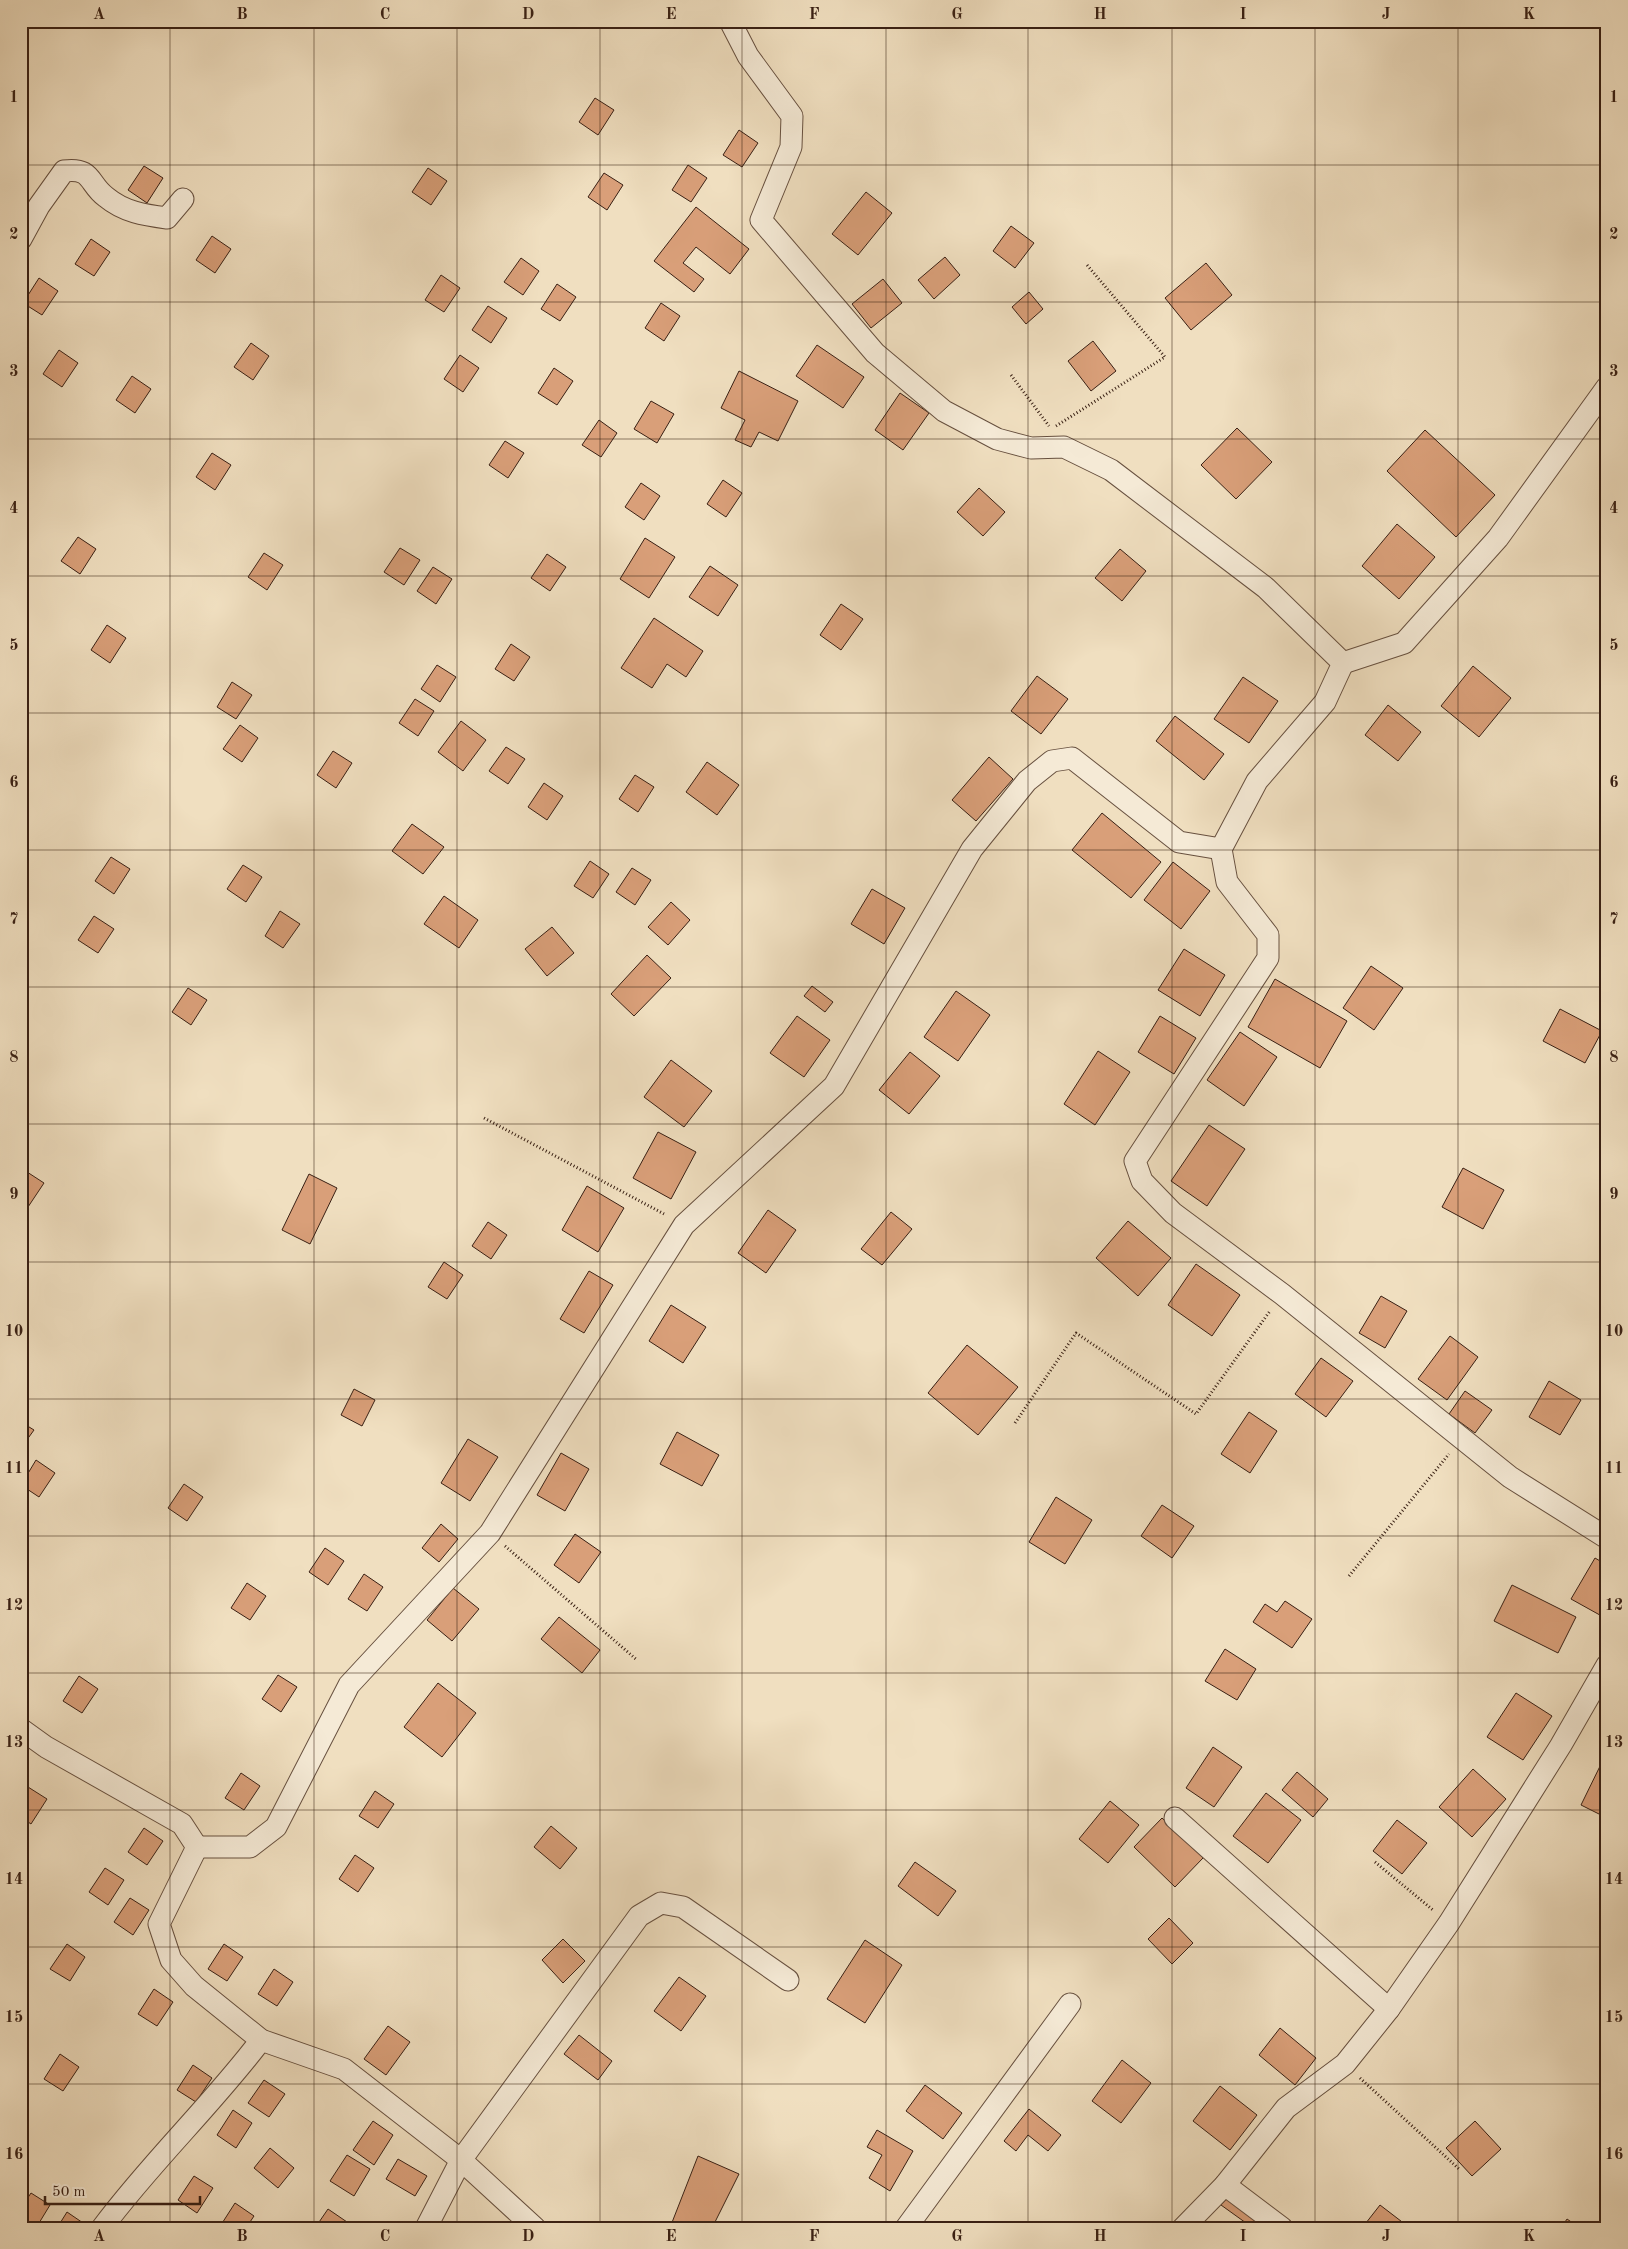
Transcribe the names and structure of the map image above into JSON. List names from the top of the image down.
{
  "scale_bar": "50 m",
  "grid": {
    "columns": [
      "A",
      "B",
      "C",
      "D",
      "E",
      "F",
      "G",
      "H",
      "I",
      "J",
      "K"
    ],
    "rows": [
      "1",
      "2",
      "3",
      "4",
      "5",
      "6",
      "7",
      "8",
      "9",
      "10",
      "11",
      "12",
      "13",
      "14",
      "15",
      "16"
    ]
  }
}
